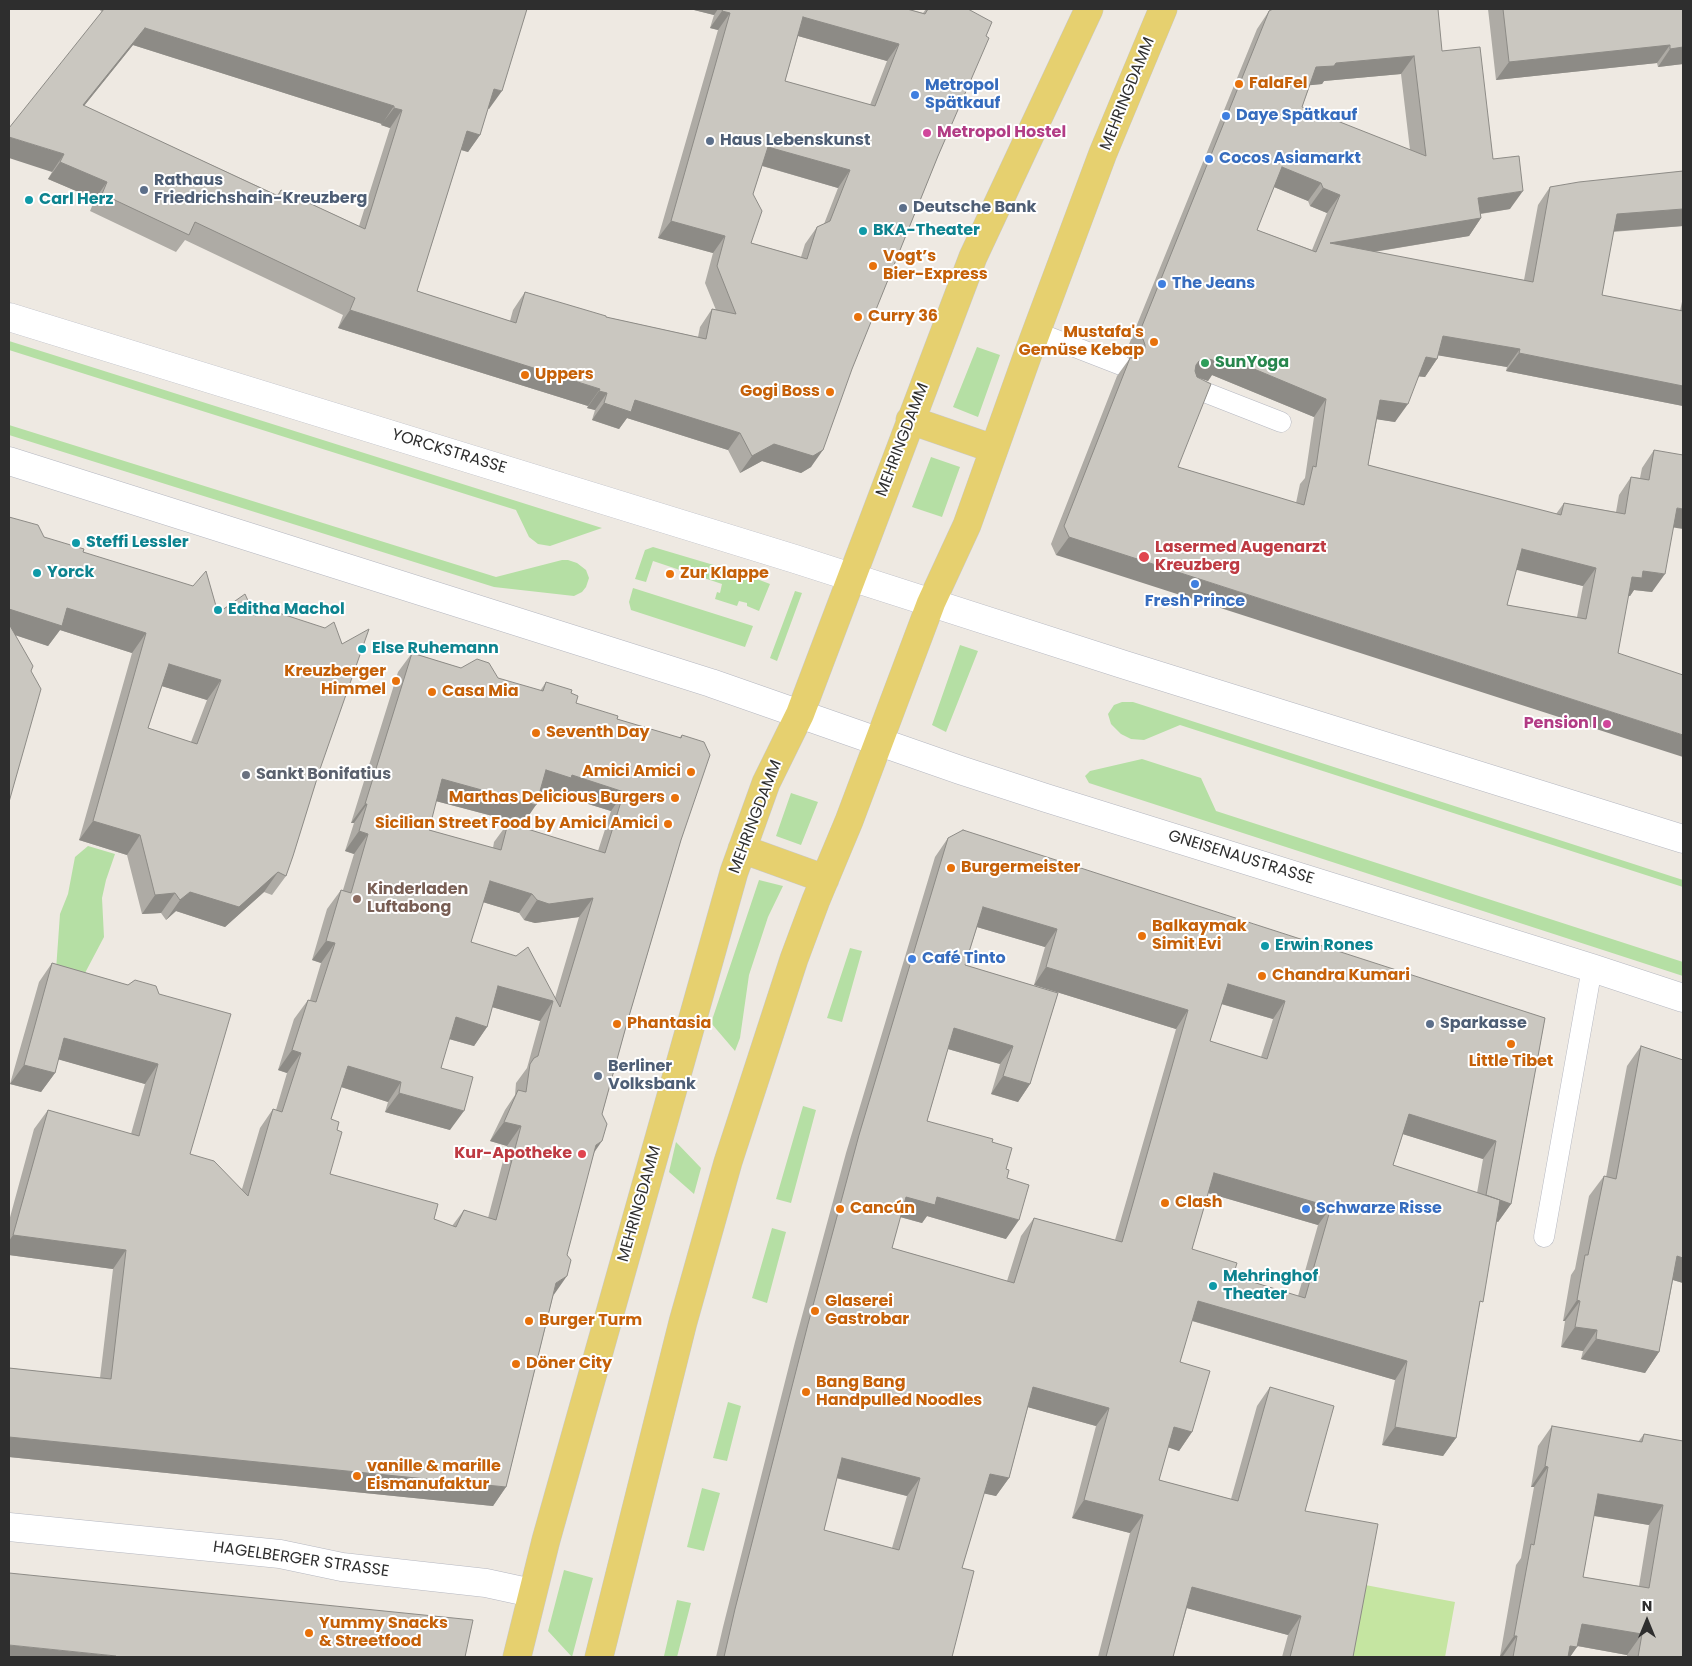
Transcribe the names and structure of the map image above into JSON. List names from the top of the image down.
{
  "streets": {
    "main road": [
      "MEHRINGDAMM",
      "YORCKSTRASSE",
      "GNEISENAUSTRASSE",
      "HAGELBERGER STRASSE"
    ]
  },
  "crossings": [
    ["MEHRINGDAMM", "YORCKSTRASSE"],
    ["MEHRINGDAMM", "GNEISENAUSTRASSE"],
    ["MEHRINGDAMM", "HAGELBERGER STRASSE"]
  ],
  "places": [
    "FalaFel",
    "Metropol Spätkauf",
    "Daye Spätkauf",
    "Metropol Hostel",
    "Haus Lebenskunst",
    "Cocos Asiamarkt",
    "Rathaus Friedrichshain-Kreuzberg",
    "Carl Herz",
    "Deutsche Bank",
    "BKA-Theater",
    "Vogt’s Bier-Express",
    "The Jeans",
    "Curry 36",
    "Mustafa's Gemüse Kebap",
    "SunYoga",
    "Uppers",
    "Gogi Boss",
    "Steffi Lessler",
    "Lasermed Augenarzt Kreuzberg",
    "Yorck",
    "Zur Klappe",
    "Fresh Prince",
    "Editha Machol",
    "Else Ruhemann",
    "Kreuzberger Himmel",
    "Casa Mia",
    "Pension I",
    "Seventh Day",
    "Amici Amici",
    "Sankt Bonifatius",
    "Marthas Delicious Burgers",
    "Sicilian Street Food by Amici Amici",
    "Burgermeister",
    "Kinderladen Luftabong",
    "Balkaymak Simit Evi",
    "Erwin Rones",
    "Café Tinto",
    "Chandra Kumari",
    "Phantasia",
    "Sparkasse",
    "Little Tibet",
    "Berliner Volksbank",
    "Kur-Apotheke",
    "Clash",
    "Cancún",
    "Schwarze Risse",
    "Mehringhof Theater",
    "Glaserei Gastrobar",
    "Burger Turm",
    "Döner City",
    "Bang Bang Handpulled Noodles",
    "vanille & marille Eismanufaktur",
    "Yummy Snacks & Streetfood"
  ],
  "north": "top"
}
